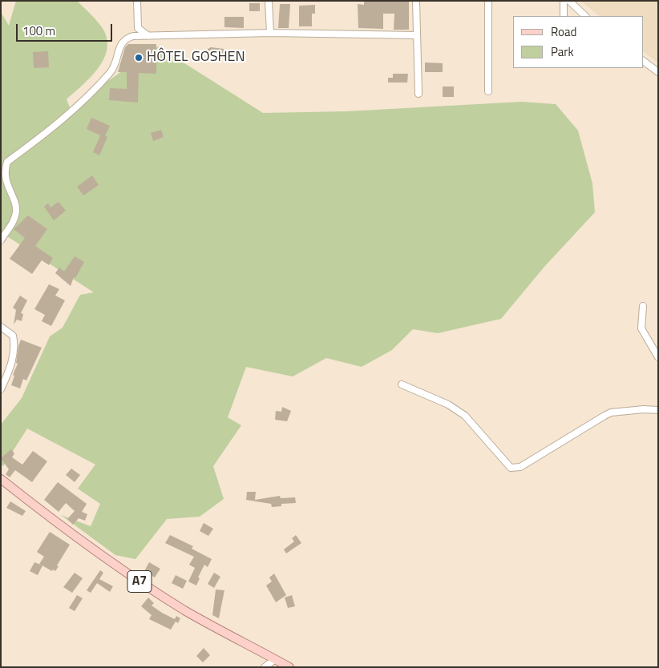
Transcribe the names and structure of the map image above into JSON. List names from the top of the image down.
{
  "streets": {
    "main road": ["A7"]
  },
  "places": ["HÔTEL GOSHEN"],
  "legend": ["Road", "Park"],
  "scale_bar": "100 m"
}
